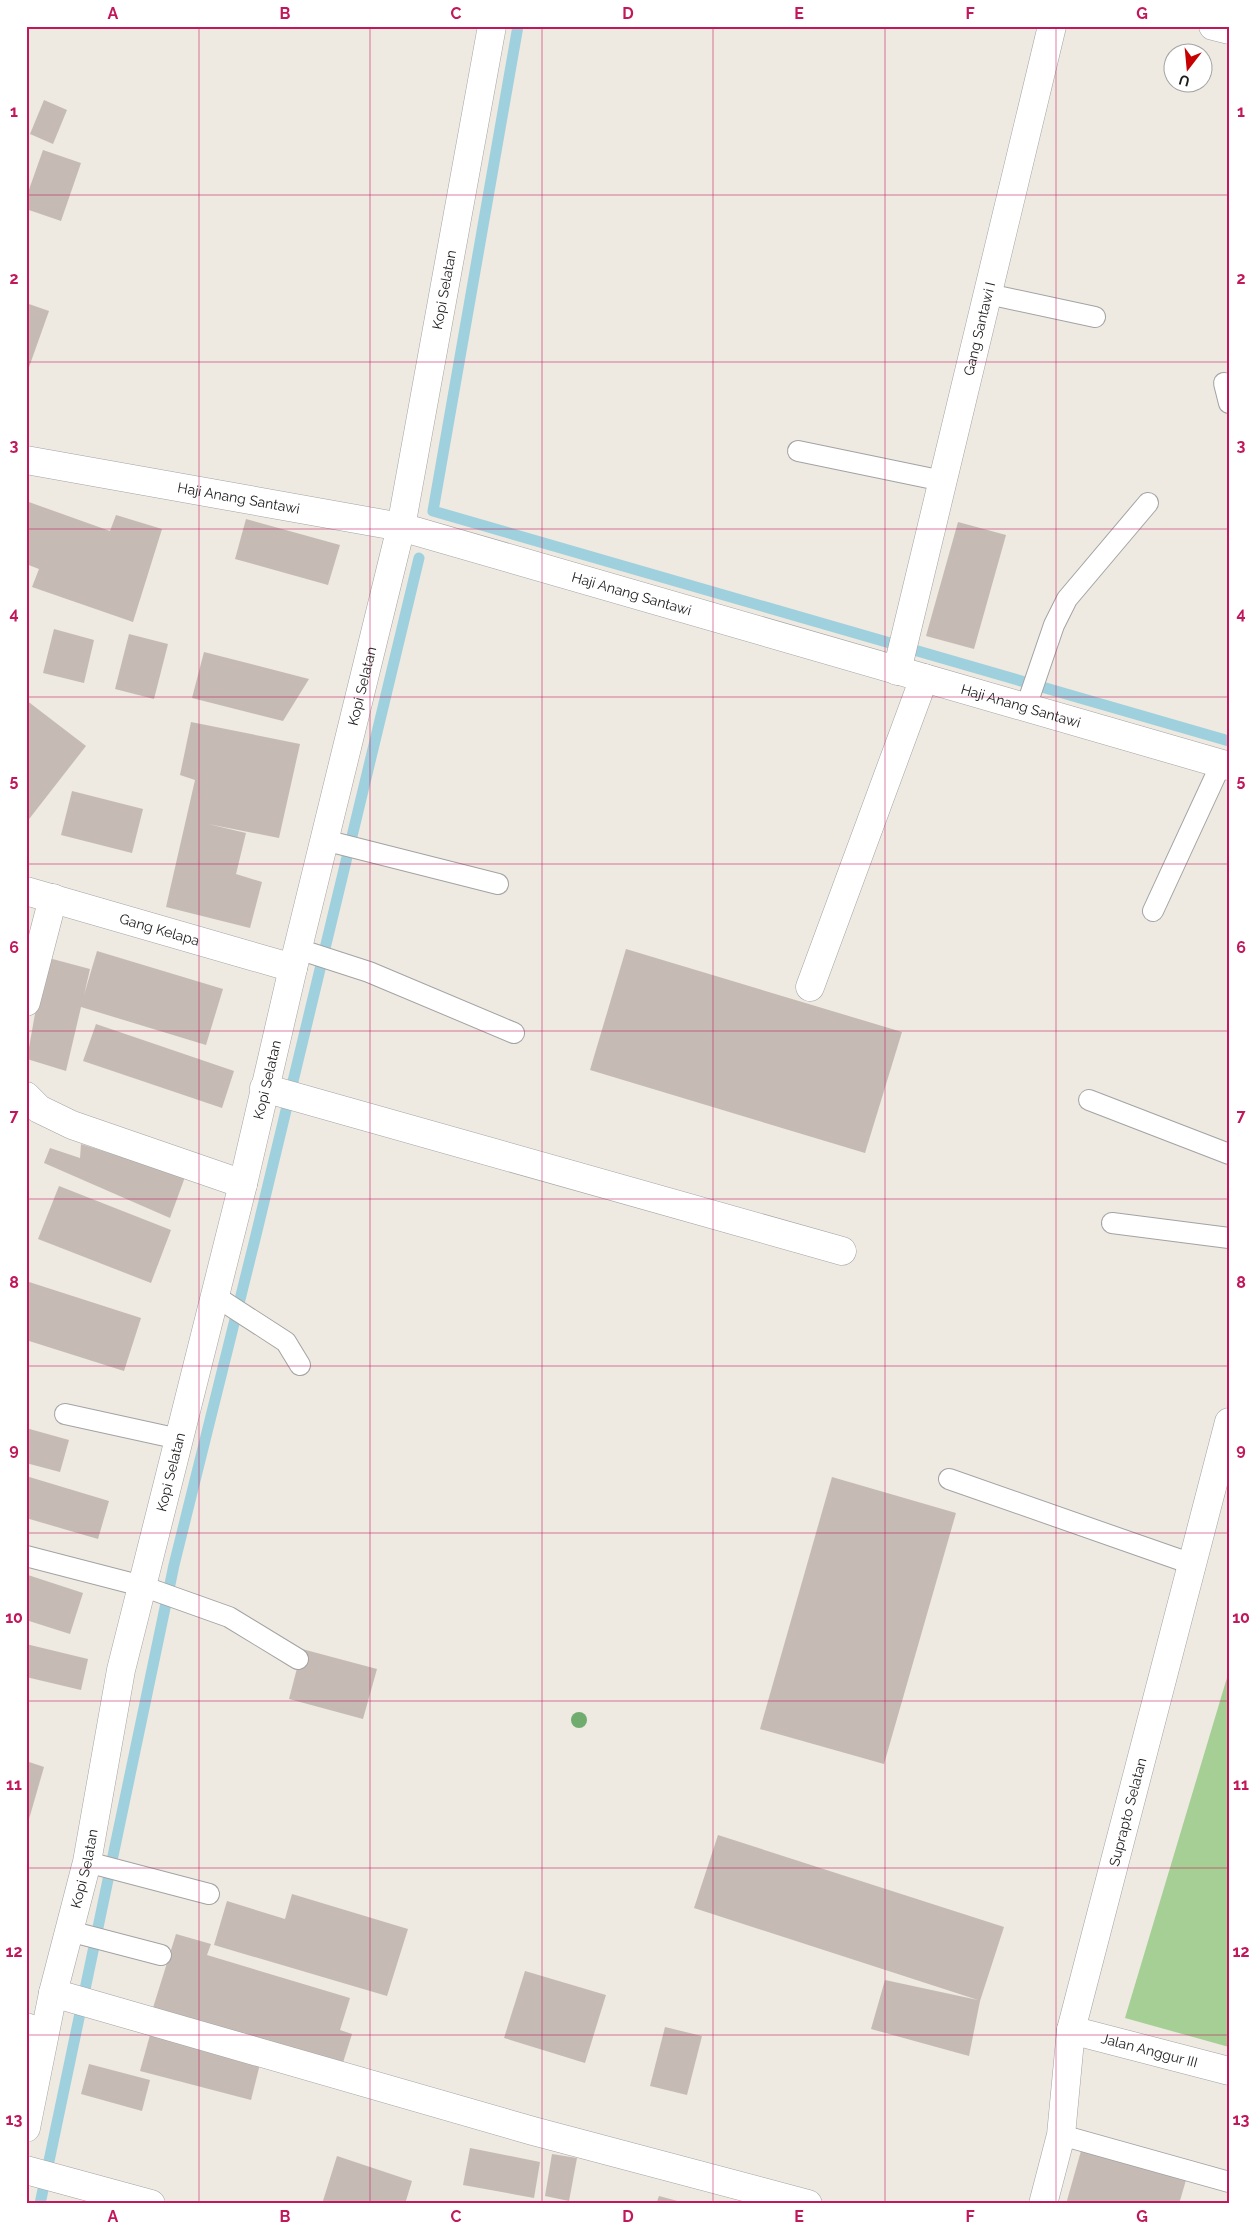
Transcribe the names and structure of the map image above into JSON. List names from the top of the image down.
{
  "streets": {
    "street": [
      "Kopi Selatan",
      "Gang Santawi I",
      "Haji Anang Santawi",
      "Gang Kelapa",
      "Suprapto Selatan",
      "Jalan Anggur III"
    ]
  },
  "crossings": [
    ["Kopi Selatan", "Haji Anang Santawi"],
    ["Kopi Selatan", "Gang Kelapa"],
    ["Gang Santawi I", "Haji Anang Santawi"],
    ["Suprapto Selatan", "Jalan Anggur III"]
  ],
  "north": "bottom",
  "grid": {
    "columns": [
      "A",
      "B",
      "C",
      "D",
      "E",
      "F",
      "G"
    ],
    "rows": [
      "1",
      "2",
      "3",
      "4",
      "5",
      "6",
      "7",
      "8",
      "9",
      "10",
      "11",
      "12",
      "13"
    ]
  }
}
